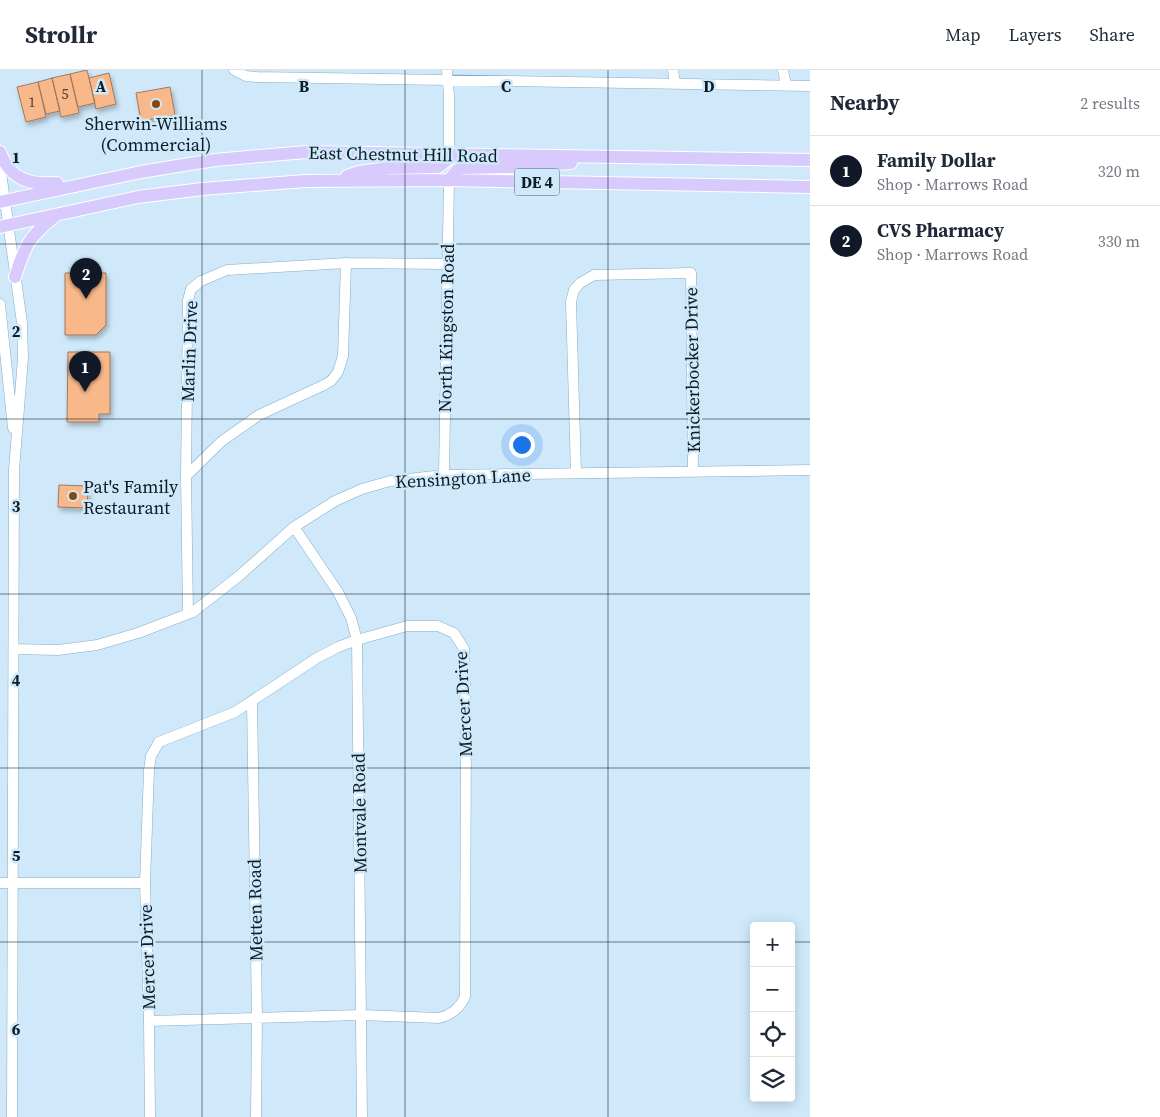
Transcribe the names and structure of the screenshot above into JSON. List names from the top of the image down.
{
  "streets": {
    "main road": ["East Chestnut Hill Road", "DE 4"],
    "street": [
      "North Kingston Road",
      "Marlin Drive",
      "Knickerbocker Drive",
      "Kensington Lane",
      "Mercer Drive",
      "Montvale Road",
      "Metten Road"
    ]
  },
  "crossings": [
    ["East Chestnut Hill Road", "North Kingston Road"],
    ["North Kingston Road", "Marlin Drive"],
    ["North Kingston Road", "Kensington Lane"],
    ["Marlin Drive", "Kensington Lane"],
    ["Knickerbocker Drive", "Kensington Lane"],
    ["Kensington Lane", "Montvale Road"],
    ["Mercer Drive", "Montvale Road"],
    ["Mercer Drive", "Metten Road"]
  ],
  "places": ["Sherwin-Williams (Commercial)", "Pat's Family Restaurant"],
  "house_numbers": ["5", "1"],
  "page": {
    "header": "Strollr",
    "nav": ["Map", "Layers", "Share"],
    "heading": ["Nearby", "2 results"],
    "list": [
      {
        "mark": "1",
        "name": "Family Dollar",
        "note": "Shop · Marrows Road",
        "value": "320 m"
      },
      {
        "mark": "2",
        "name": "CVS Pharmacy",
        "note": "Shop · Marrows Road",
        "value": "330 m"
      }
    ],
    "pins": ["2", "1"],
    "map_buttons": ["+", "−"]
  },
  "grid": {
    "columns": [
      "A",
      "B",
      "C",
      "D"
    ],
    "rows": [
      "1",
      "2",
      "3",
      "4",
      "5",
      "6"
    ]
  }
}
